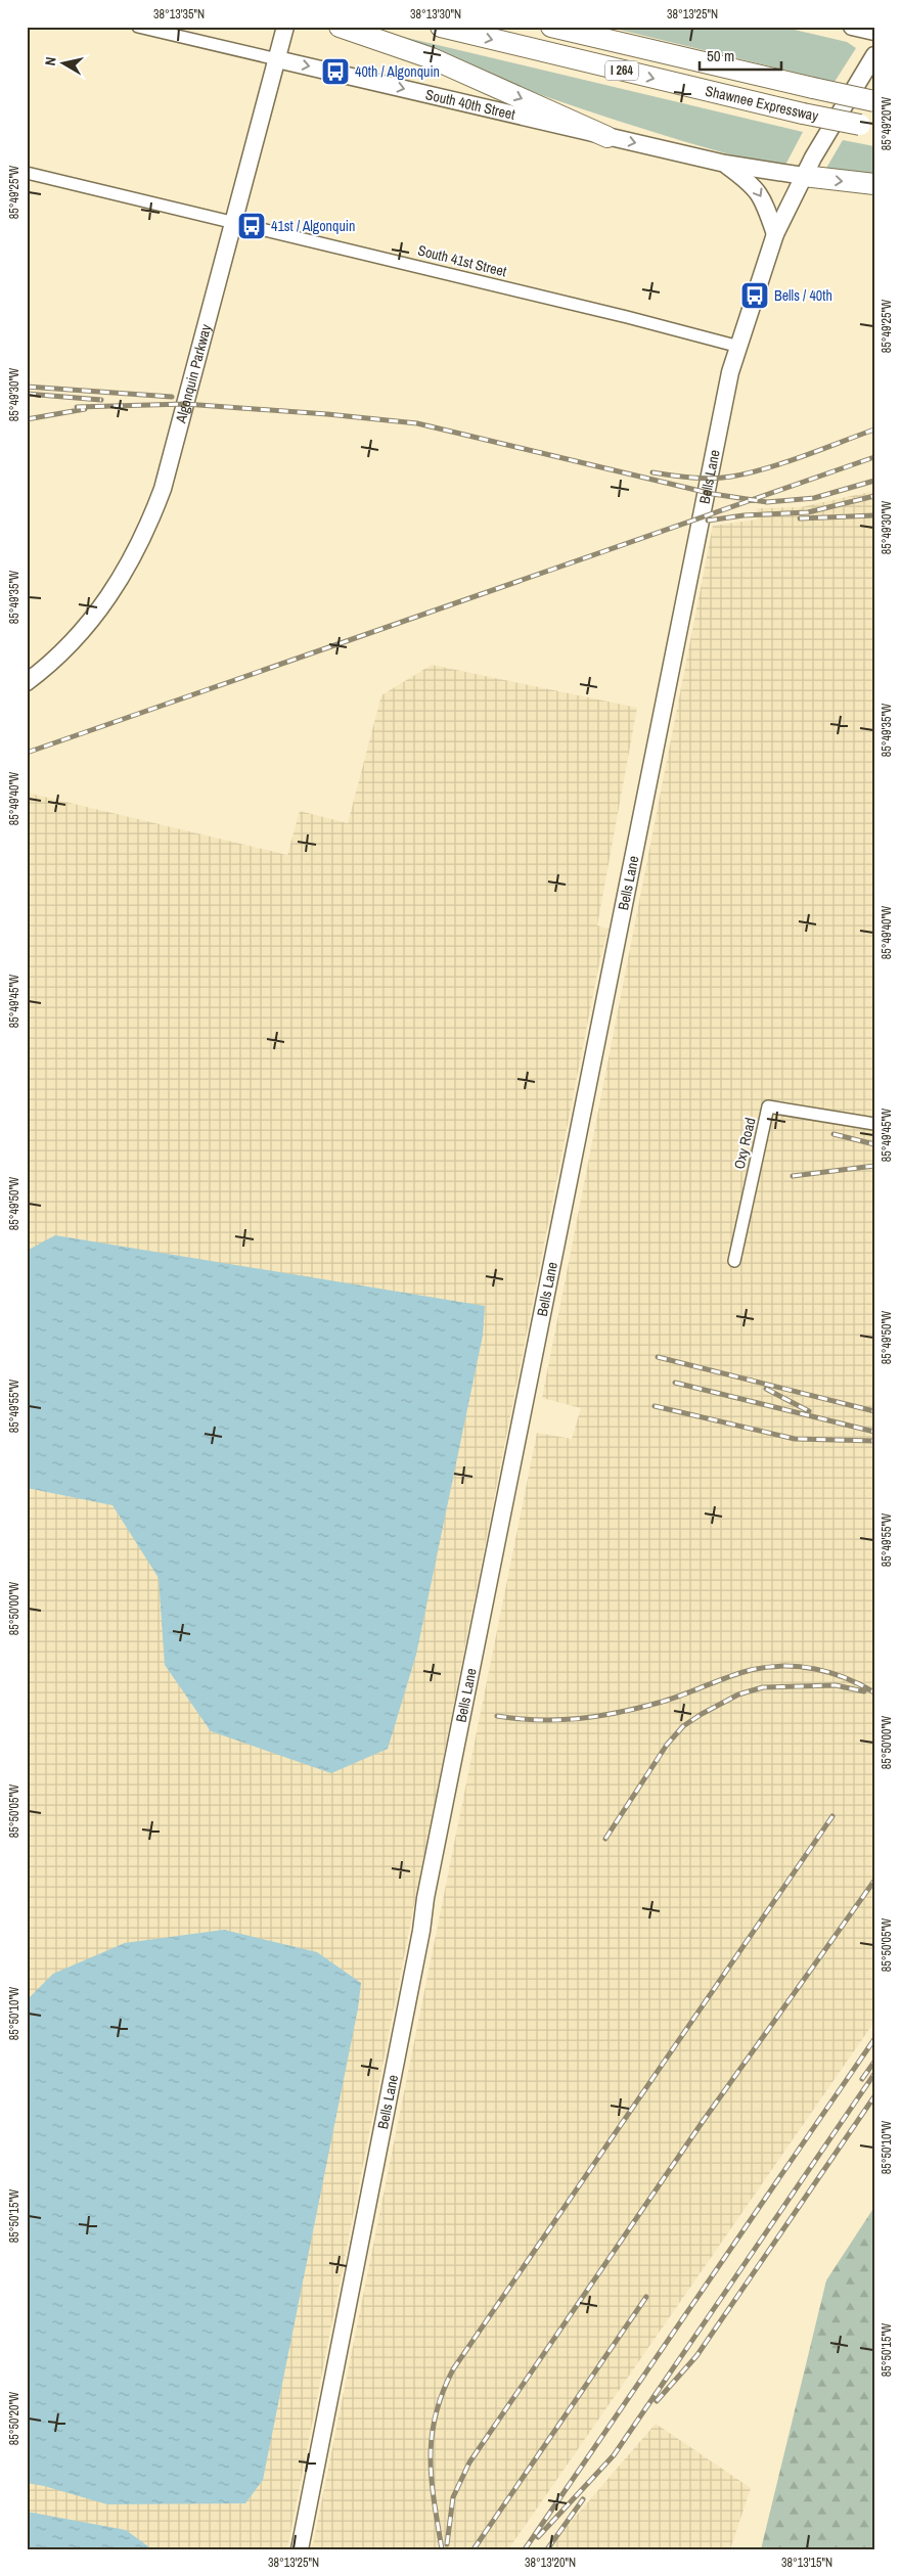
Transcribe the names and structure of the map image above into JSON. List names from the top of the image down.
{
  "streets": {
    "highway": ["I 264", "Shawnee Expressway"],
    "street": [
      "South 40th Street",
      "South 41st Street",
      "Algonquin Parkway",
      "Bells Lane",
      "Oxy Road"
    ]
  },
  "crossings": [
    ["South 40th Street", "Algonquin Parkway"],
    ["South 40th Street", "Bells Lane"],
    ["South 41st Street", "Algonquin Parkway"],
    ["South 41st Street", "Bells Lane"]
  ],
  "one_way": ["South 40th Street"],
  "places": {
    "bus stop": ["40th / Algonquin", "41st / Algonquin", "Bells / 40th"]
  },
  "scale_bar": "50 m",
  "north": "left",
  "coordinates": [
    "38°13'35\"N",
    "38°13'30\"N",
    "38°13'25\"N",
    "85°49'20\"W",
    "85°49'25\"W",
    "85°49'30\"W",
    "85°49'35\"W",
    "85°49'40\"W",
    "85°49'45\"W",
    "85°49'50\"W",
    "85°49'55\"W",
    "85°50'00\"W",
    "85°50'05\"W",
    "85°50'10\"W",
    "85°50'15\"W",
    "85°50'20\"W",
    "38°13'20\"N",
    "38°13'15\"N"
  ]
}
